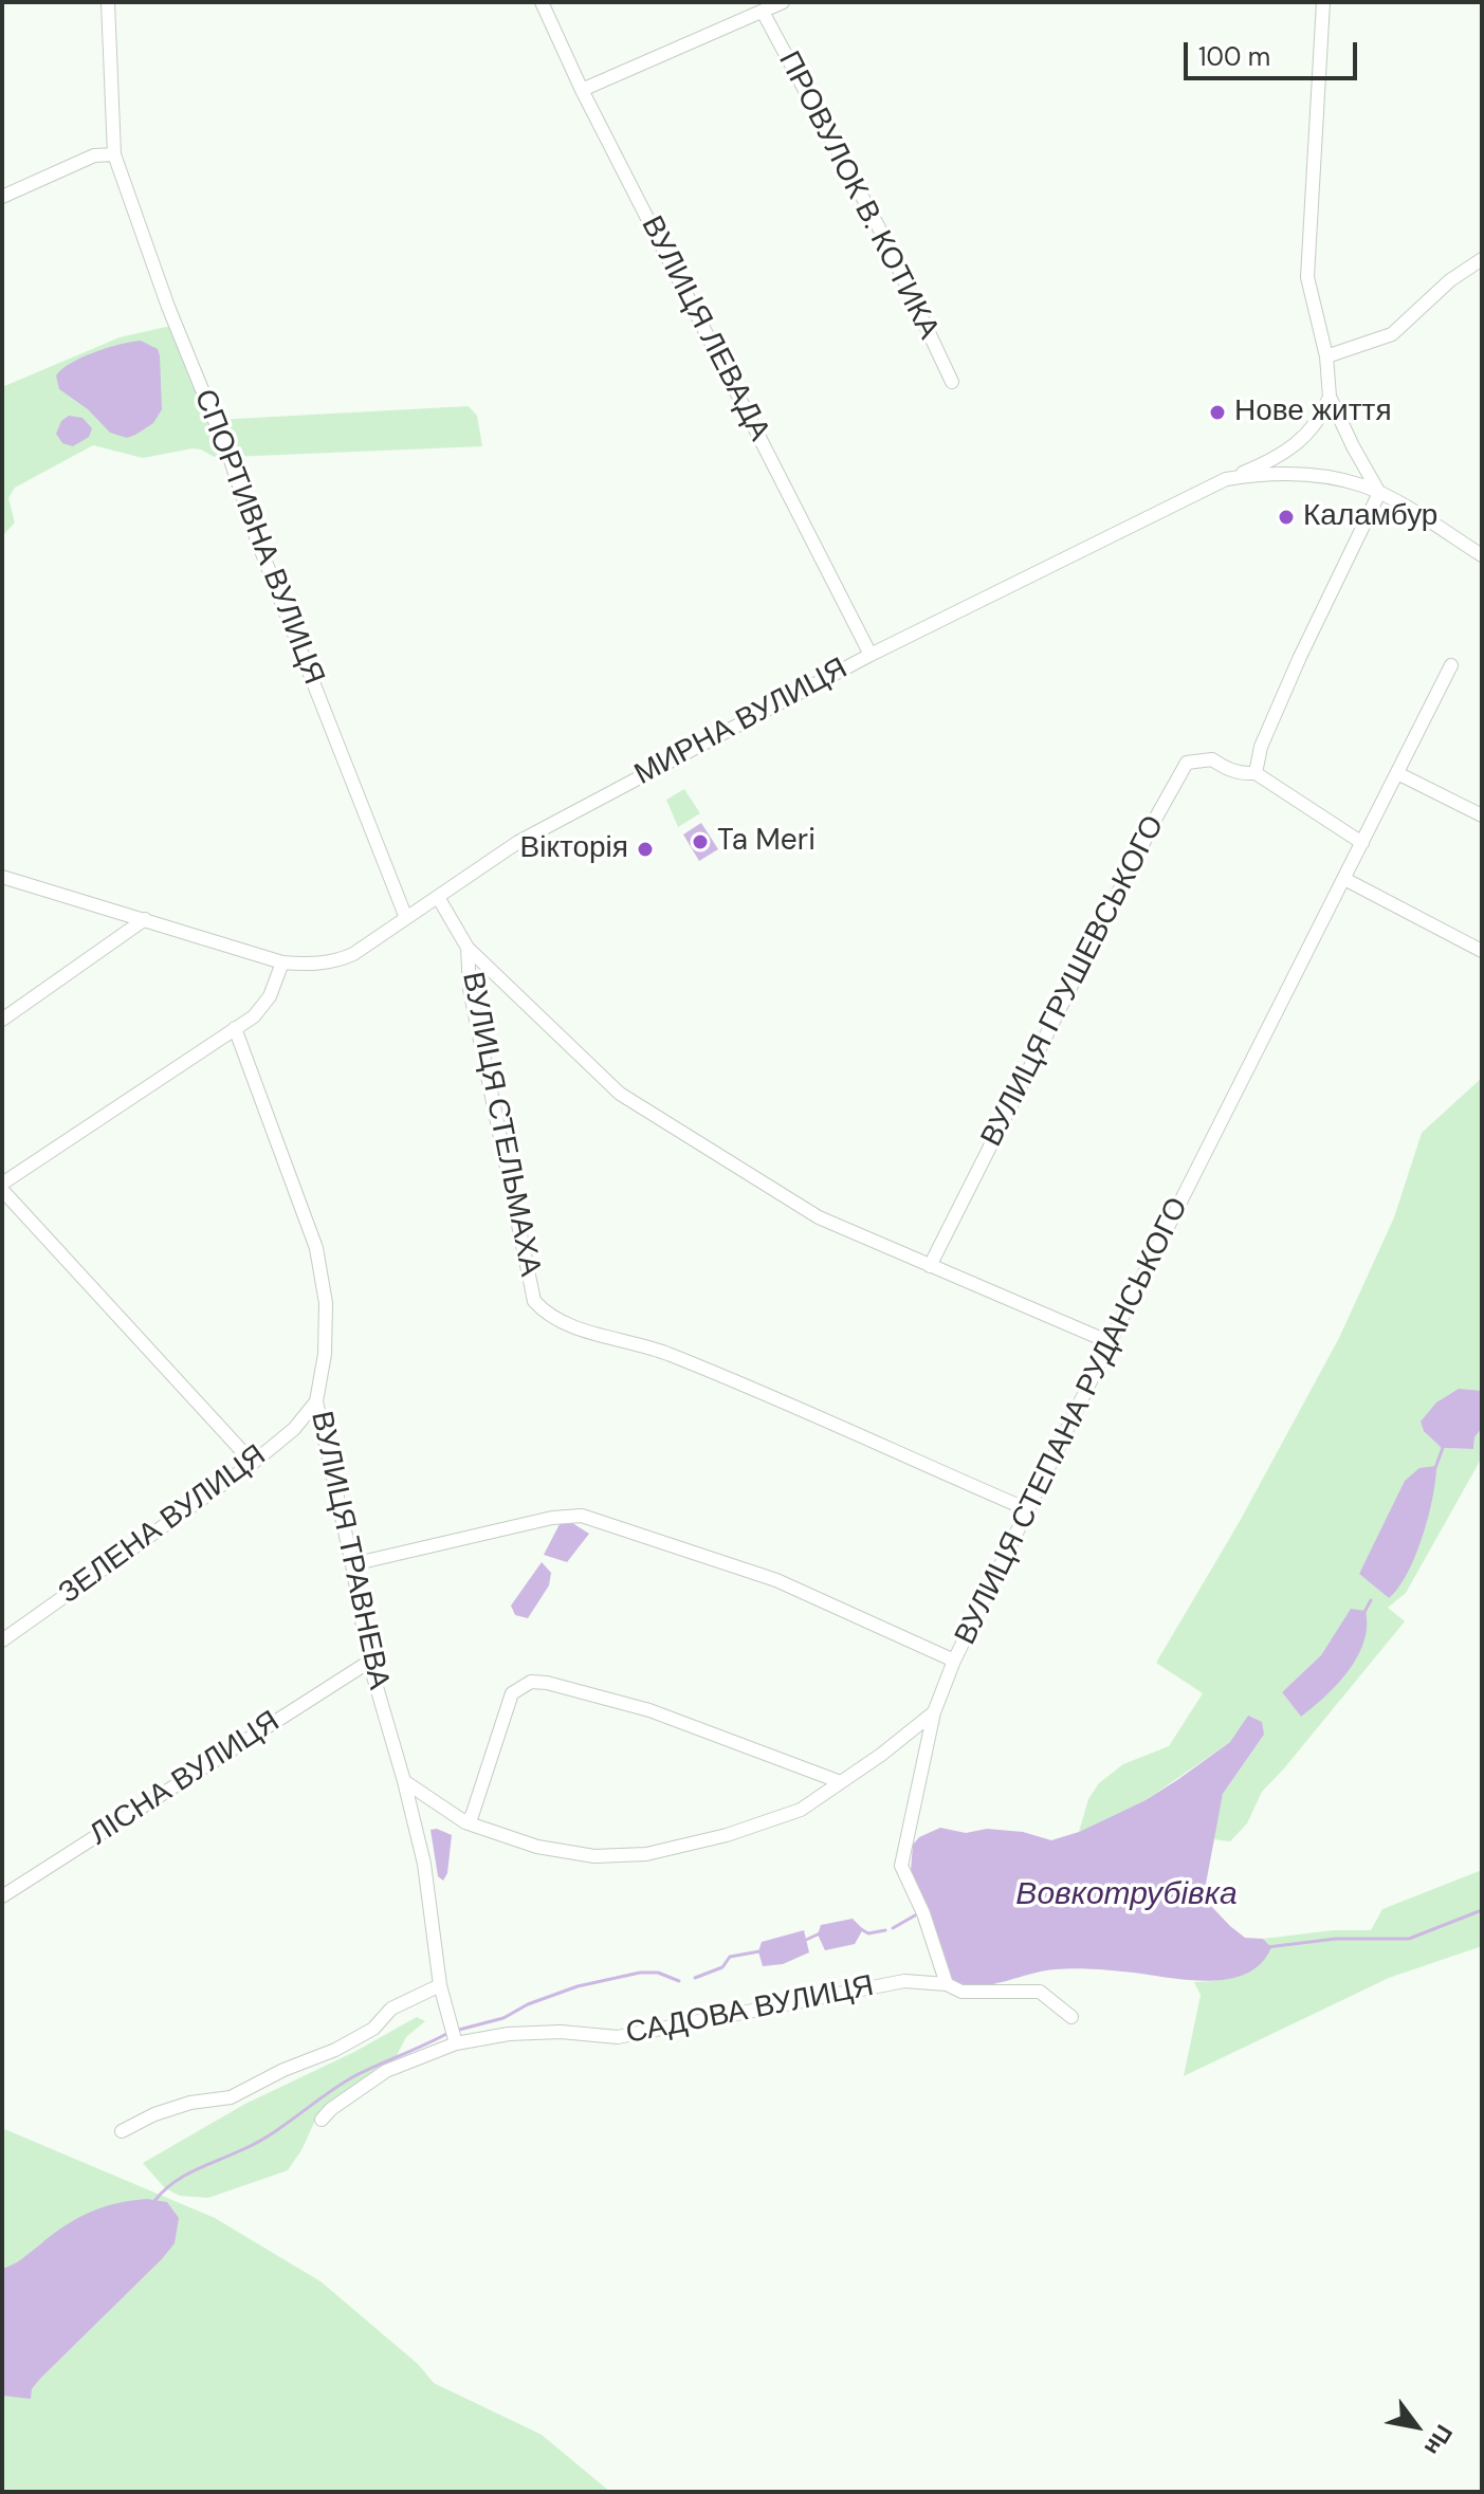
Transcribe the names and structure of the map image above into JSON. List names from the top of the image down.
{
  "streets": {
    "street": [
      "ПРОВУЛОК В. КОТИКА",
      "ВУЛИЦЯ ЛЕВАДА",
      "СПОРТИВНА ВУЛИЦЯ",
      "МИРНА ВУЛИЦЯ",
      "ВУЛИЦЯ ГРУШЕВСЬКОГО",
      "ВУЛИЦЯ СТЕЛЬМАХА",
      "ВУЛИЦЯ СТЕПАНА РУДАНСЬКОГО",
      "ЗЕЛЕНА ВУЛИЦЯ",
      "ВУЛИЦЯ ТРАВНЕВА",
      "ЛІСНА ВУЛИЦЯ",
      "САДОВА ВУЛИЦЯ"
    ]
  },
  "crossings": [
    ["ВУЛИЦЯ ЛЕВАДА", "МИРНА ВУЛИЦЯ"],
    ["СПОРТИВНА ВУЛИЦЯ", "МИРНА ВУЛИЦЯ"],
    ["ВУЛИЦЯ ГРУШЕВСЬКОГО", "ВУЛИЦЯ СТЕПАНА РУДАНСЬКОГО"],
    ["ВУЛИЦЯ СТЕЛЬМАХА", "ВУЛИЦЯ СТЕПАНА РУДАНСЬКОГО"],
    ["ВУЛИЦЯ СТЕПАНА РУДАНСЬКОГО", "САДОВА ВУЛИЦЯ"],
    ["ЗЕЛЕНА ВУЛИЦЯ", "ВУЛИЦЯ ТРАВНЕВА"],
    ["ВУЛИЦЯ ТРАВНЕВА", "ЛІСНА ВУЛИЦЯ"],
    ["ВУЛИЦЯ ТРАВНЕВА", "САДОВА ВУЛИЦЯ"]
  ],
  "water": ["Вовкотрубівка"],
  "places": [
    "Нове життя",
    "Каламбур",
    "Ta Meri",
    "Вікторія"
  ],
  "scale_bar": "100 m",
  "north": "bottom right"
}
